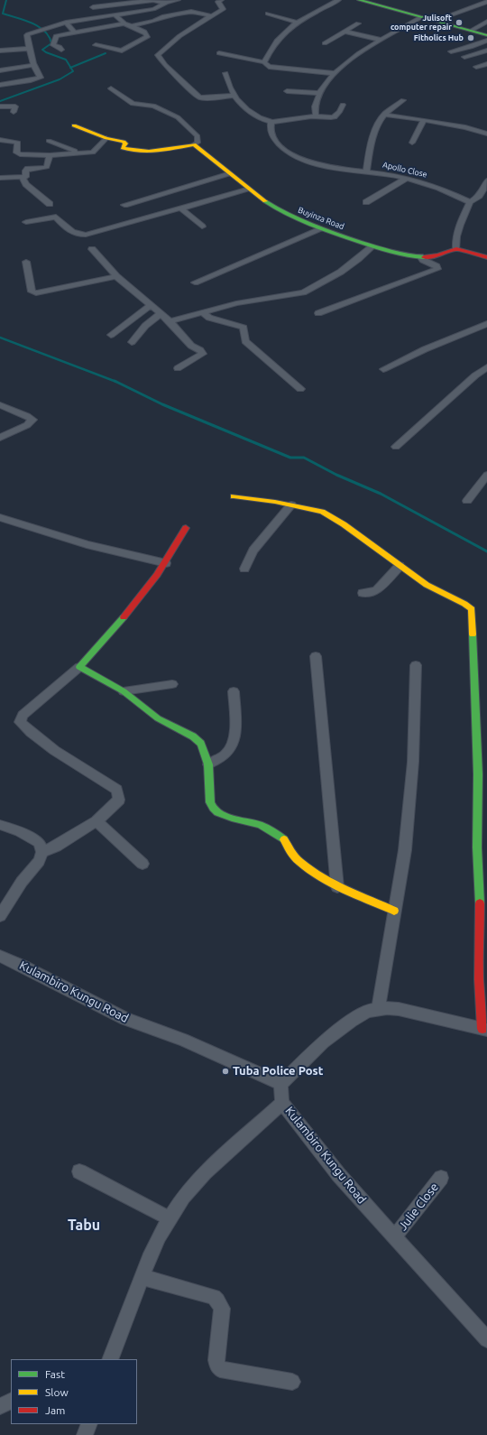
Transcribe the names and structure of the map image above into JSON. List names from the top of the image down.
{
  "streets": {
    "street": [
      "Apollo Close",
      "Buyinza Road",
      "Kulambiro Kungu Road",
      "Julie Close"
    ]
  },
  "crossings": [
    ["Kulambiro Kungu Road", "Julie Close"]
  ],
  "districts": ["Tabu"],
  "places": ["Julisoft computer repair", "Fitholics Hub", "Tuba Police Post"],
  "legend": ["Fast", "Slow", "Jam"]
}
